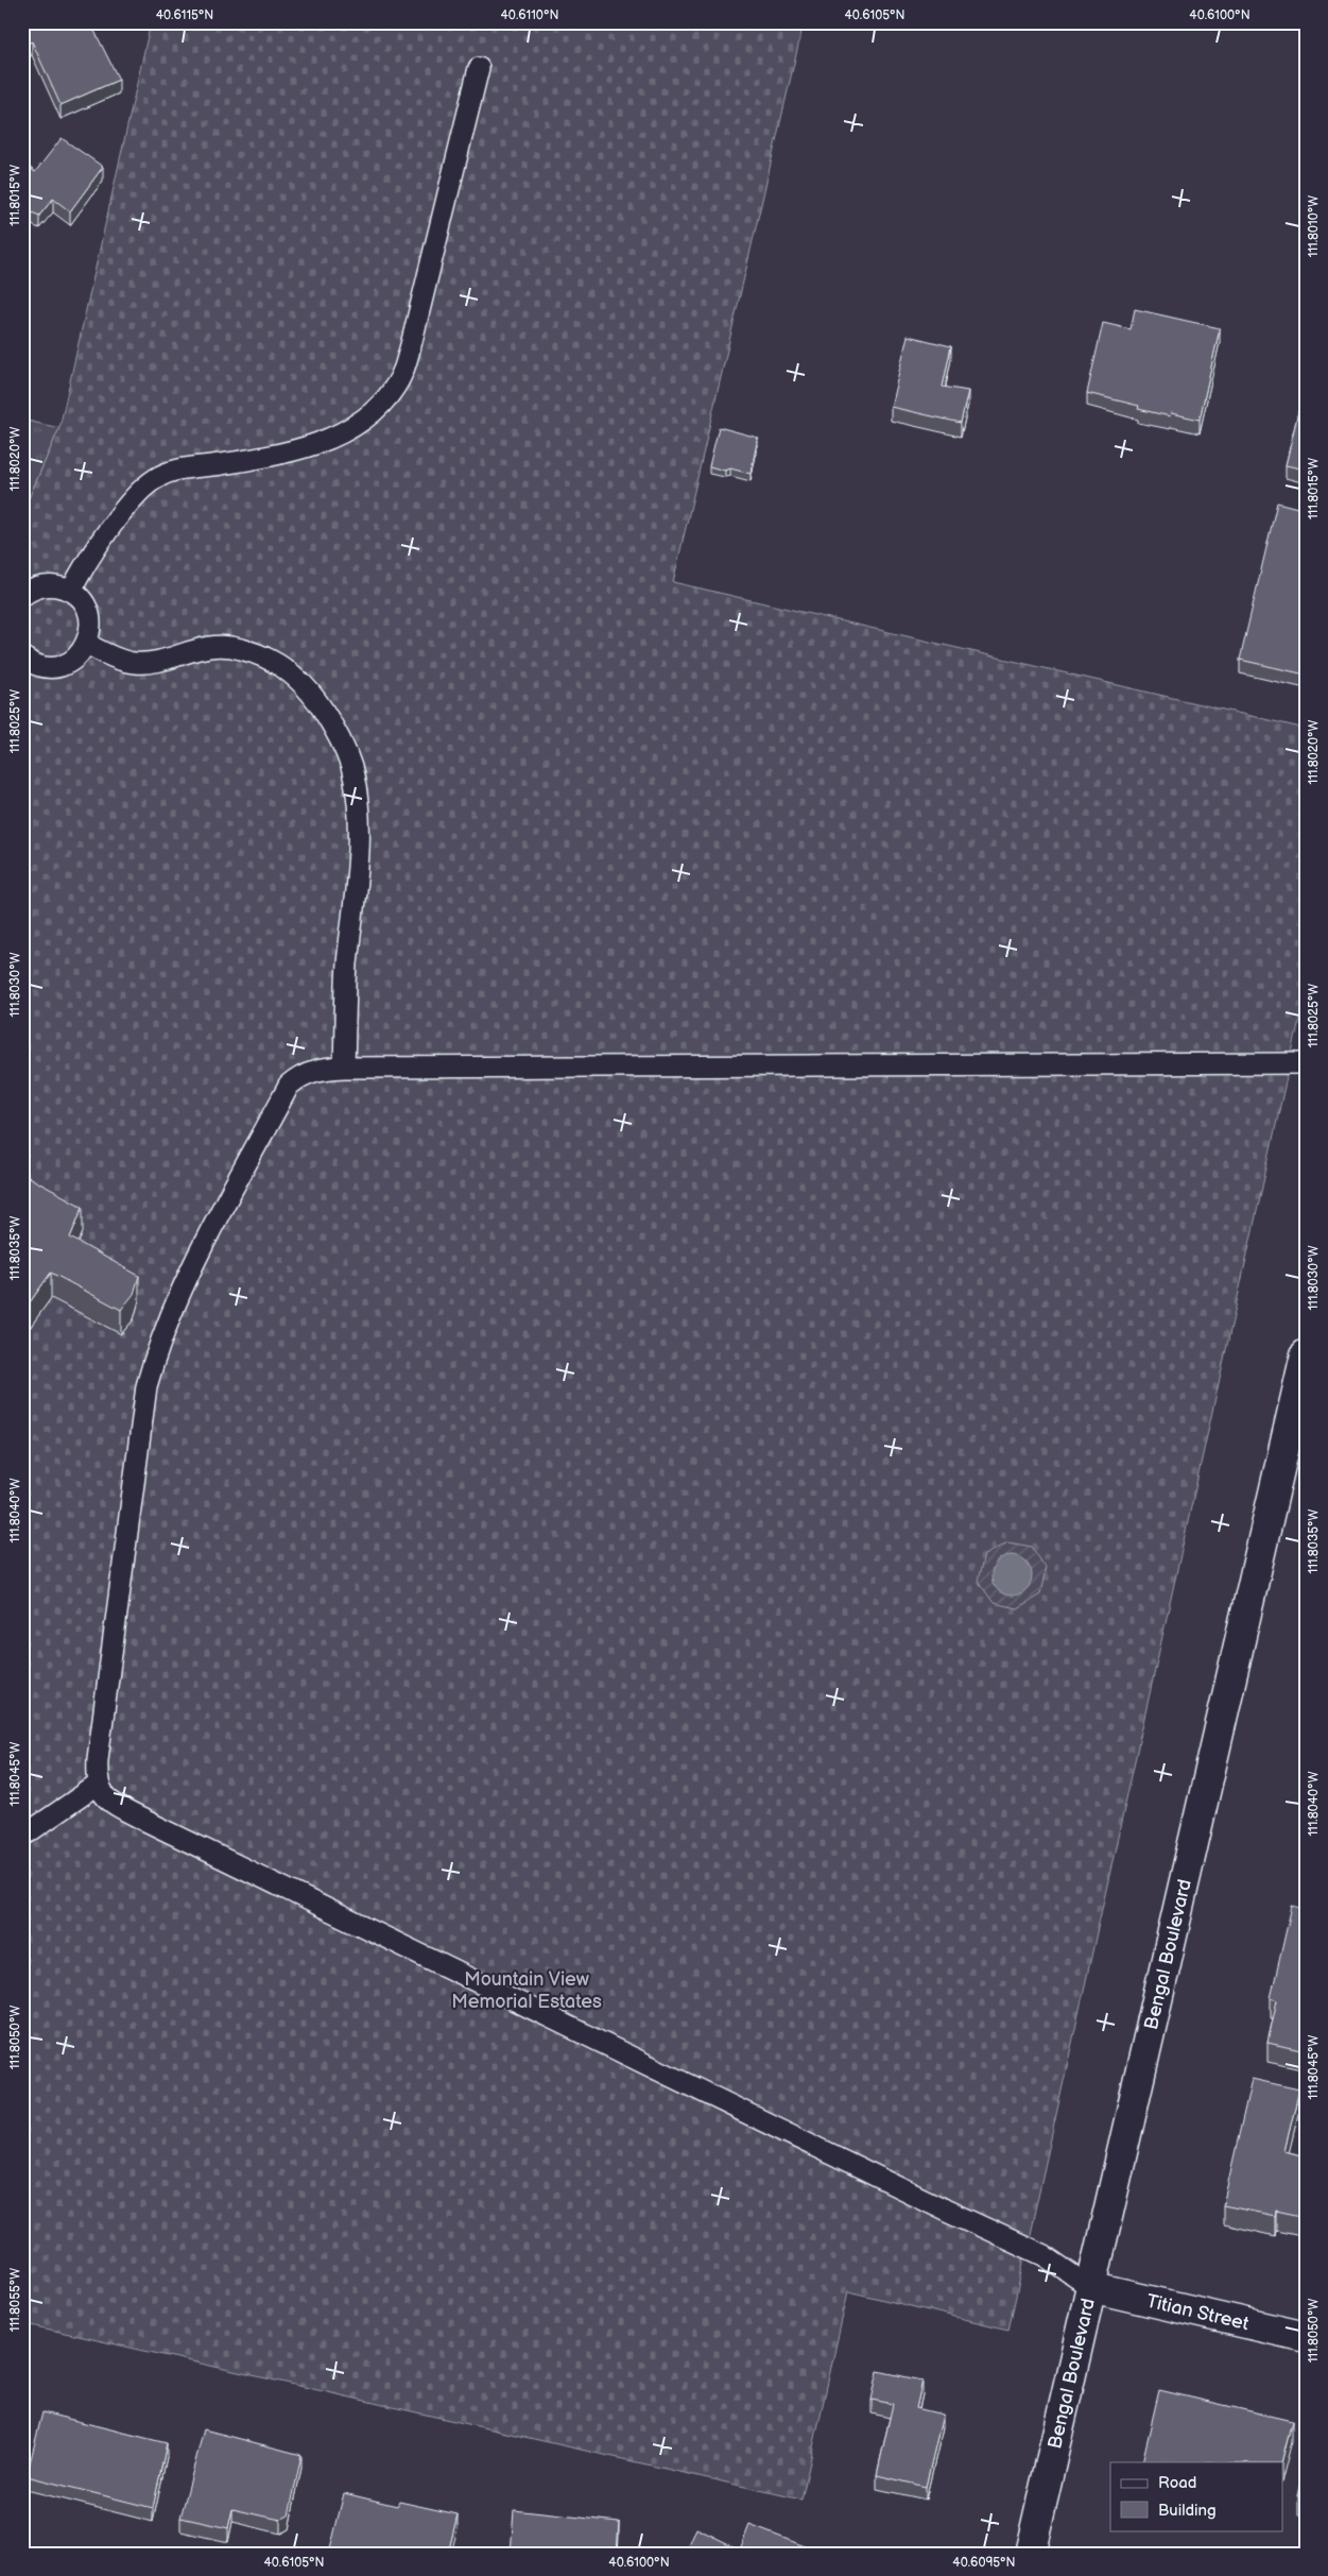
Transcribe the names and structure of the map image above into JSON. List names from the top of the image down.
{
  "streets": {
    "main road": ["Bengal Boulevard", "Titian Street"]
  },
  "crossings": [
    ["Bengal Boulevard", "Titian Street"]
  ],
  "parks": ["Mountain View Memorial Estates"],
  "legend": ["Road", "Building"],
  "coordinates": [
    "40.6115°N",
    "40.6110°N",
    "40.6105°N",
    "40.6100°N",
    "111.8015°W",
    "111.8010°W",
    "111.8020°W",
    "111.8025°W",
    "111.8030°W",
    "111.8035°W",
    "111.8040°W",
    "111.8045°W",
    "111.8050°W",
    "111.8055°W",
    "40.6095°N"
  ]
}
